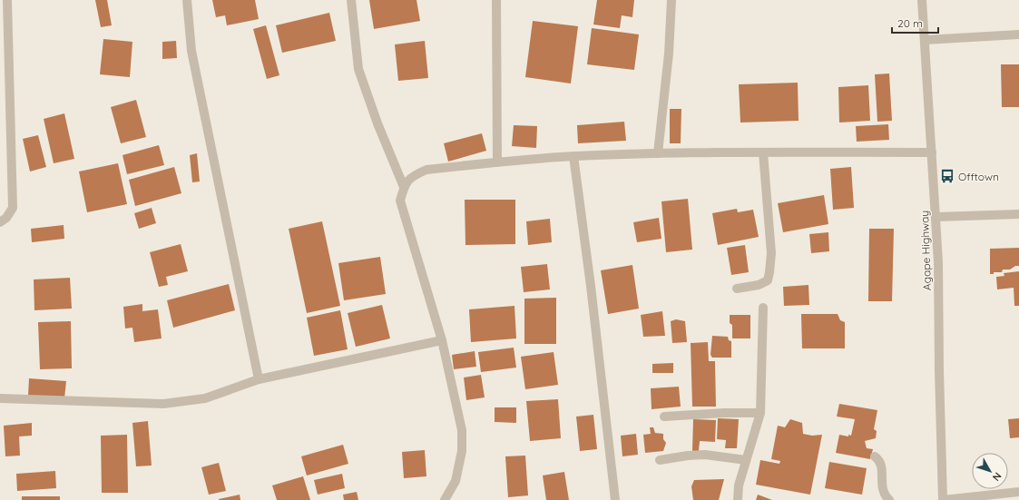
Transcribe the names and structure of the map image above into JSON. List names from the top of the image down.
{
  "streets": {
    "street": ["Agape Highway"]
  },
  "places": {
    "bus stop": ["Offtown"]
  },
  "scale_bar": "20 m",
  "north": "bottom right"
}
